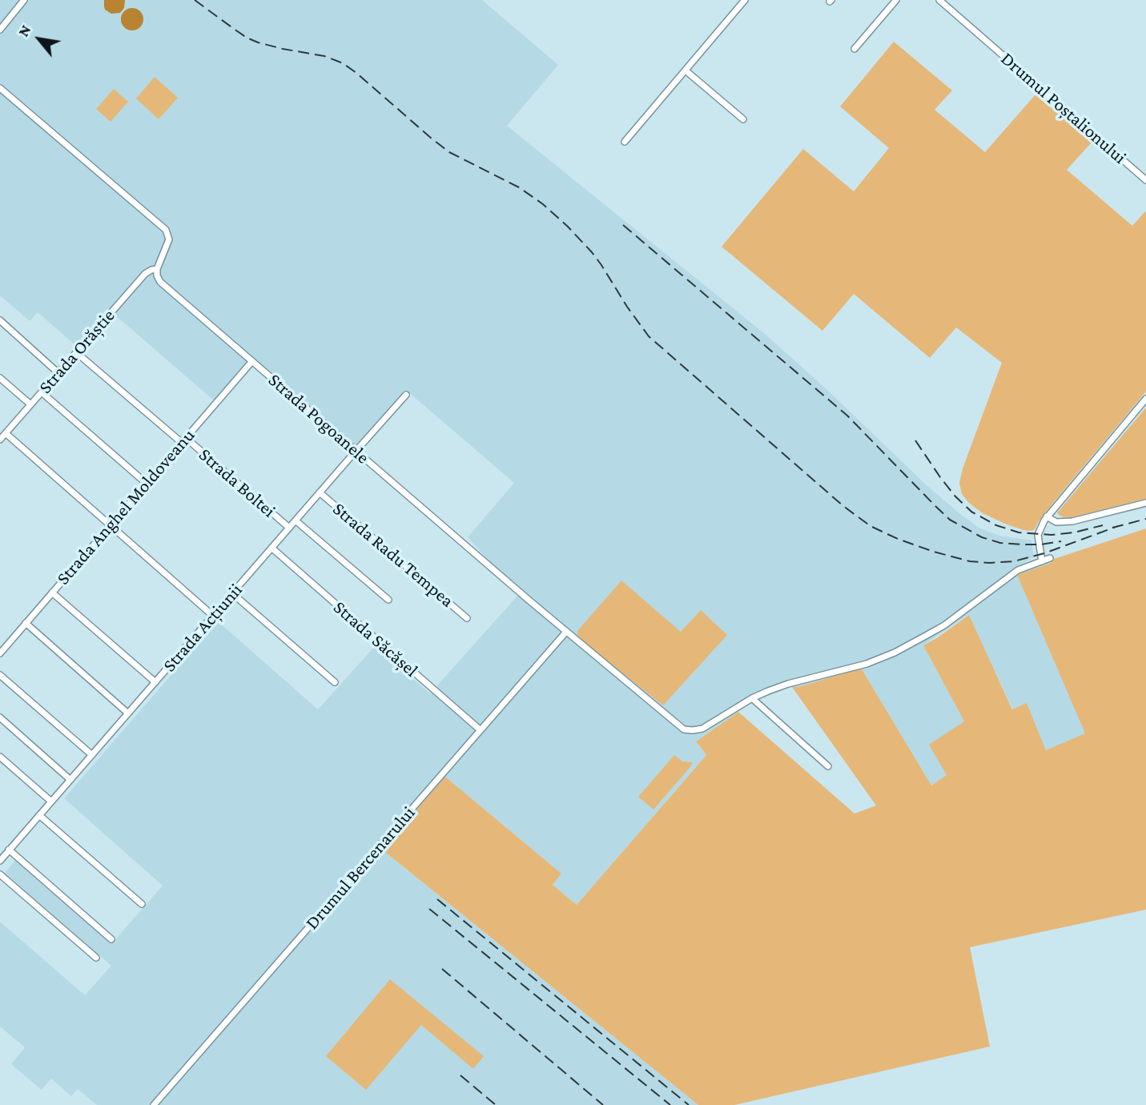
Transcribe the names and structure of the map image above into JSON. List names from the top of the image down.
{
  "streets": {
    "street": [
      "Drumul Poștalionului",
      "Strada Orăștie",
      "Strada Pogoanele",
      "Strada Boltei",
      "Strada Anghel Moldoveanu",
      "Strada Radu Tempea",
      "Strada Acțiunii",
      "Strada Săcășel",
      "Drumul Bercenarului"
    ]
  },
  "crossings": [
    ["Strada Orăștie", "Strada Pogoanele"],
    ["Strada Orăștie", "Strada Boltei"],
    ["Strada Pogoanele", "Strada Anghel Moldoveanu"],
    ["Strada Pogoanele", "Strada Acțiunii"],
    ["Strada Pogoanele", "Drumul Bercenarului"],
    ["Strada Boltei", "Strada Anghel Moldoveanu"],
    ["Strada Boltei", "Strada Acțiunii"],
    ["Strada Radu Tempea", "Strada Acțiunii"],
    ["Strada Acțiunii", "Strada Săcășel"],
    ["Strada Săcășel", "Drumul Bercenarului"]
  ],
  "north": "top left"
}
